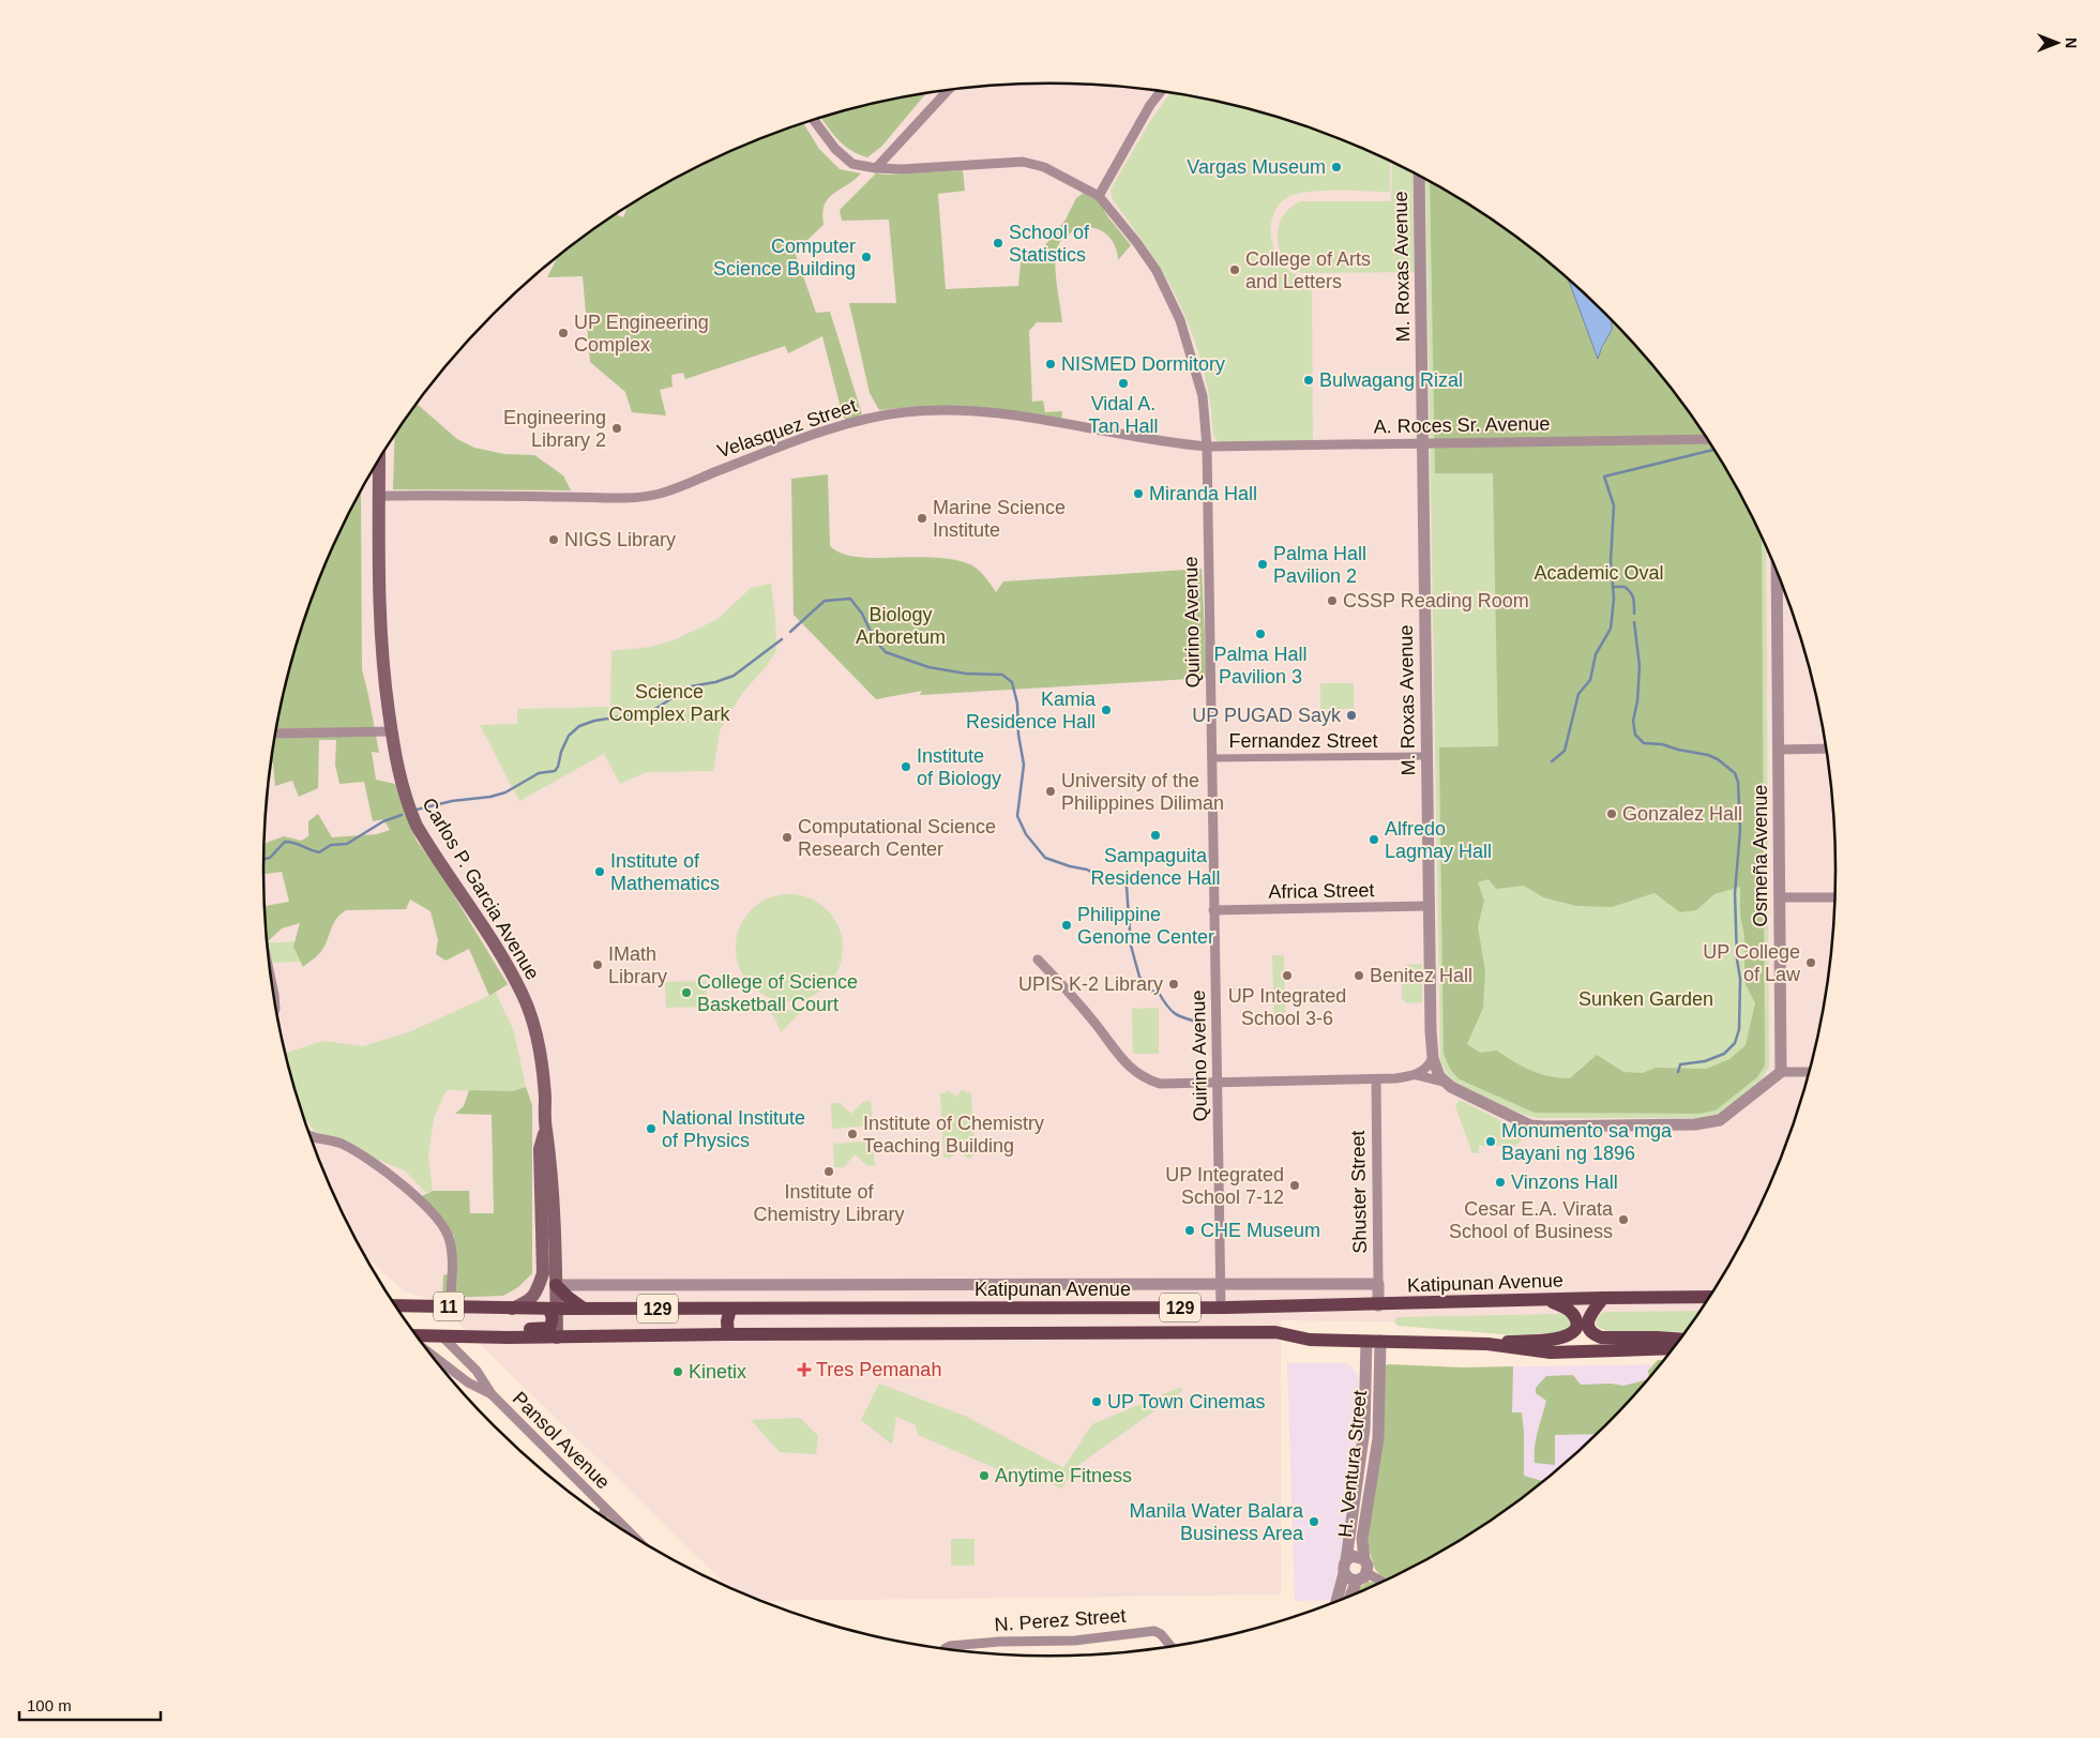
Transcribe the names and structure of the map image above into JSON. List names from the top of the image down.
{
  "streets": {
    "main road": [
      "Carlos P. Garcia Avenue",
      "Katipunan Avenue",
      "11",
      "129"
    ],
    "street": [
      "M. Roxas Avenue",
      "A. Roces Sr. Avenue",
      "Velasquez Street",
      "Quirino Avenue",
      "Fernandez Street",
      "Osmeña Avenue",
      "Africa Street",
      "Shuster Street",
      "Pansol Avenue",
      "H. Ventura Street",
      "N. Perez Street"
    ]
  },
  "crossings": [
    ["M. Roxas Avenue", "A. Roces Sr. Avenue"],
    ["M. Roxas Avenue", "Fernandez Street"],
    ["M. Roxas Avenue", "Africa Street"],
    ["A. Roces Sr. Avenue", "Velasquez Street"],
    ["A. Roces Sr. Avenue", "Quirino Avenue"],
    ["Velasquez Street", "Quirino Avenue"],
    ["Velasquez Street", "Carlos P. Garcia Avenue"],
    ["Quirino Avenue", "Fernandez Street"],
    ["Quirino Avenue", "Africa Street"],
    ["Quirino Avenue", "Katipunan Avenue"],
    ["Carlos P. Garcia Avenue", "Katipunan Avenue"],
    ["Carlos P. Garcia Avenue", "11"],
    ["Carlos P. Garcia Avenue", "129"],
    ["Shuster Street", "Katipunan Avenue"],
    ["11", "129"],
    ["11", "Pansol Avenue"],
    ["129", "H. Ventura Street"]
  ],
  "parks": [
    "Academic Oval",
    "Biology Arboretum",
    "Science Complex Park",
    "Sunken Garden"
  ],
  "places": {
    "other": [
      "Vargas Museum",
      "School of Statistics",
      "Computer Science Building",
      "College of Arts and Letters",
      "UP Engineering Complex",
      "NISMED Dormitory",
      "Bulwagang Rizal",
      "Vidal A. Tan Hall",
      "Engineering Library 2",
      "Miranda Hall",
      "Marine Science Institute",
      "NIGS Library",
      "Palma Hall Pavilion 2",
      "CSSP Reading Room",
      "Palma Hall Pavilion 3",
      "Kamia Residence Hall",
      "UP PUGAD Sayk",
      "Institute of Biology",
      "University of the Philippines Diliman",
      "Gonzalez Hall",
      "Sampaguita Residence Hall",
      "Computational Science Research Center",
      "Alfredo Lagmay Hall",
      "Institute of Mathematics",
      "Philippine Genome Center",
      "UP College of Law",
      "IMath Library",
      "UP Integrated School 3-6",
      "Benitez Hall",
      "UPIS K-2 Library",
      "College of Science Basketball Court",
      "National Institute of Physics",
      "Institute of Chemistry Teaching Building",
      "Monumento sa mga Bayani ng 1896",
      "Institute of Chemistry Library",
      "Vinzons Hall",
      "UP Integrated School 7-12",
      "Cesar E.A. Virata School of Business",
      "CHE Museum",
      "Kinetix",
      "UP Town Cinemas",
      "Anytime Fitness",
      "Manila Water Balara Business Area"
    ],
    "health": ["Tres Pemanah"]
  },
  "scale_bar": "100 m",
  "north": "right"
}
